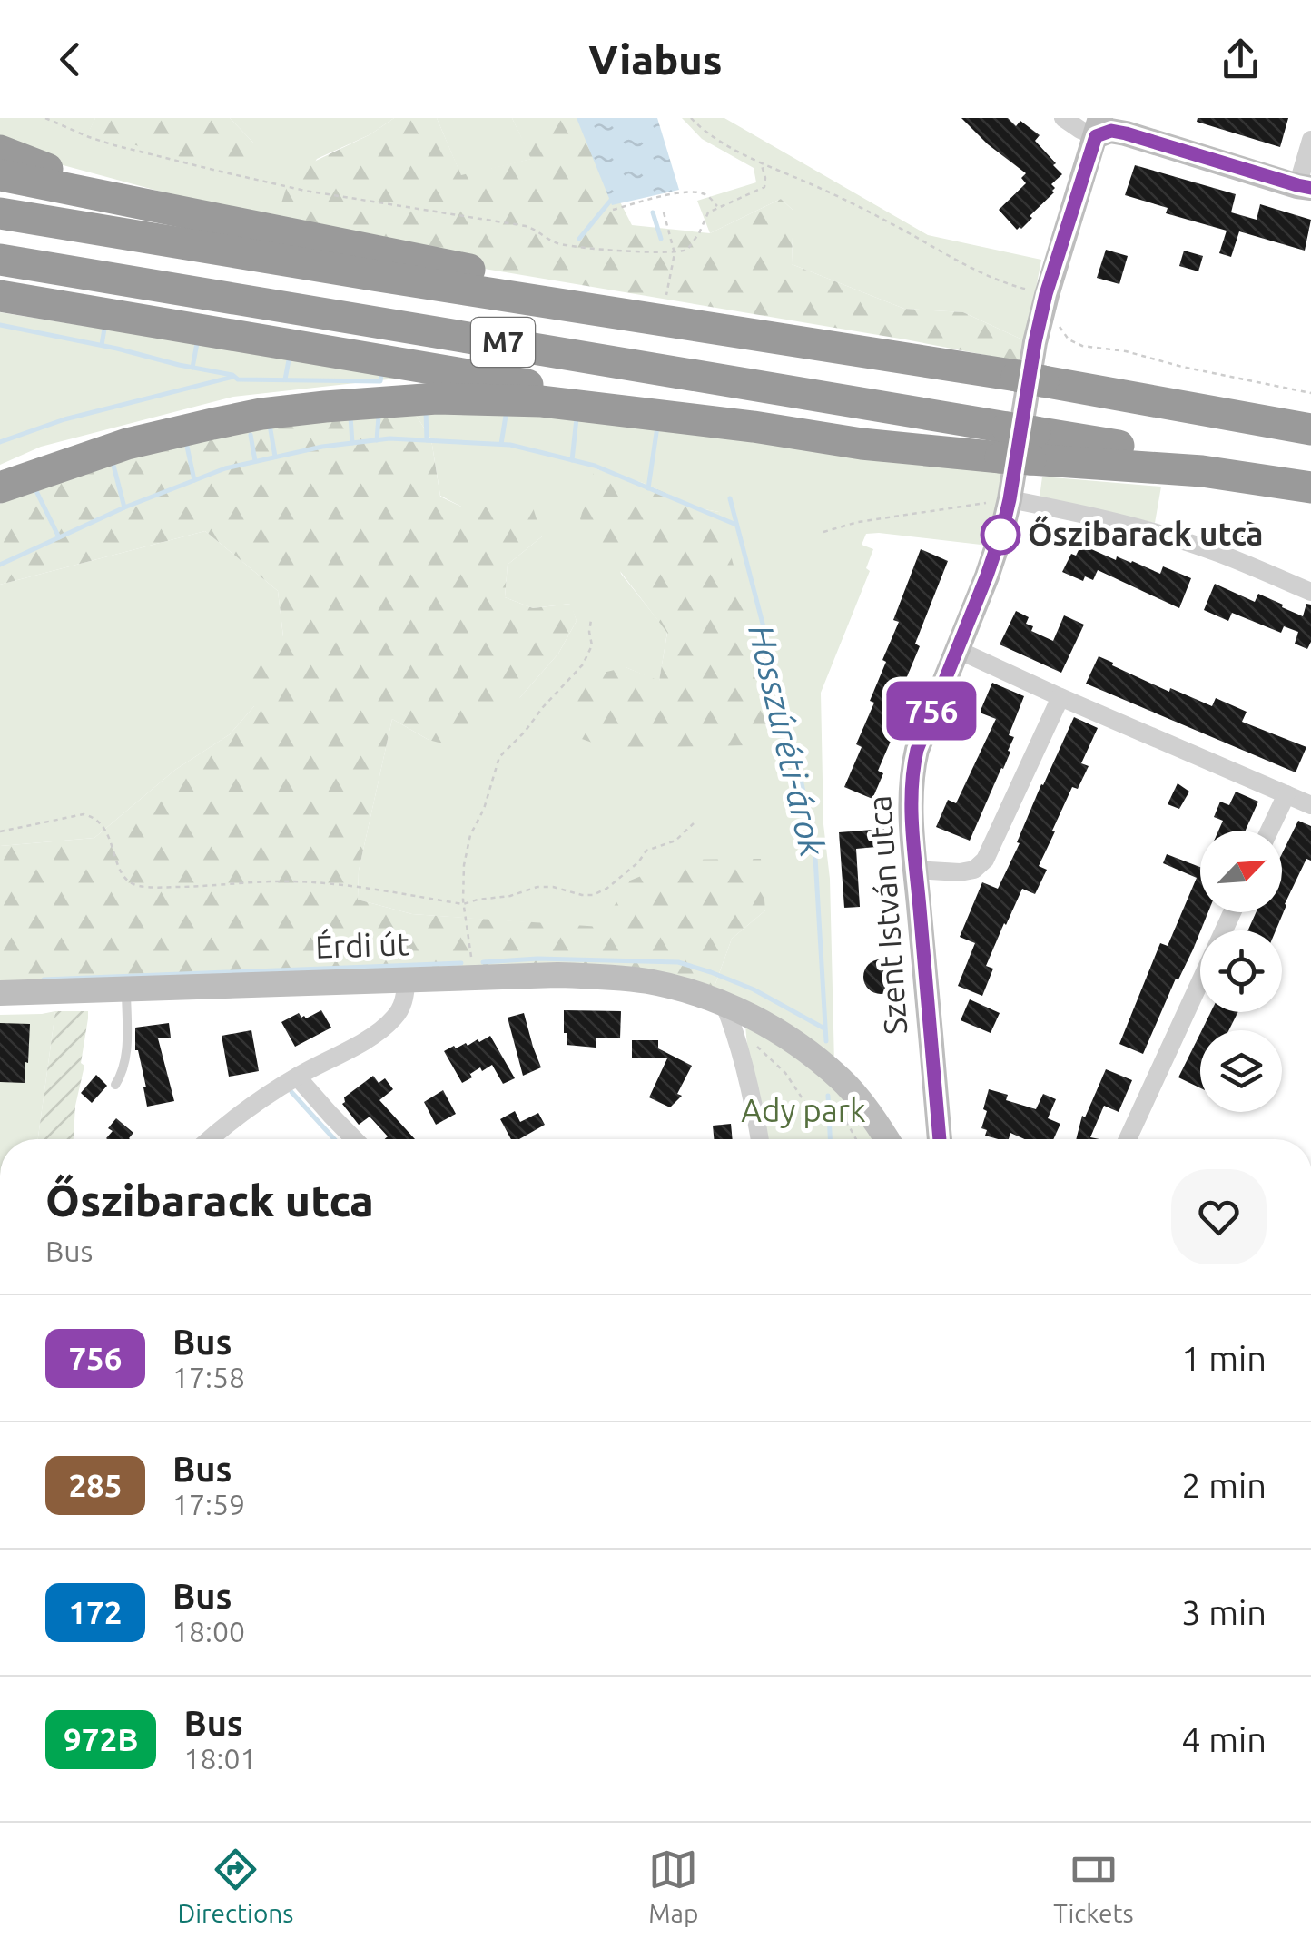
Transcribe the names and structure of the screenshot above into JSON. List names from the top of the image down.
{
  "streets": {
    "highway": ["M7"],
    "street": ["Szent István utca", "Érdi út"]
  },
  "crossings": [
    ["M7", "Szent István utca"]
  ],
  "water": ["Hosszúréti-árok"],
  "parks": ["Ady park"],
  "places": ["Őszibarack utca"],
  "lines": ["bus line 756"],
  "north": "top right",
  "page": {
    "header": "Viabus",
    "on_map": "756",
    "heading": ["Őszibarack utca", "Bus"],
    "list": [
      {
        "mark": "756",
        "name": "Bus",
        "note": "17:58",
        "value": "1 min"
      },
      {
        "mark": "285",
        "name": "Bus",
        "note": "17:59",
        "value": "2 min"
      },
      {
        "mark": "172",
        "name": "Bus",
        "note": "18:00",
        "value": "3 min"
      },
      {
        "mark": "972B",
        "name": "Bus",
        "note": "18:01",
        "value": "4 min"
      }
    ],
    "tabs": ["Directions", "Map", "Tickets"]
  }
}
